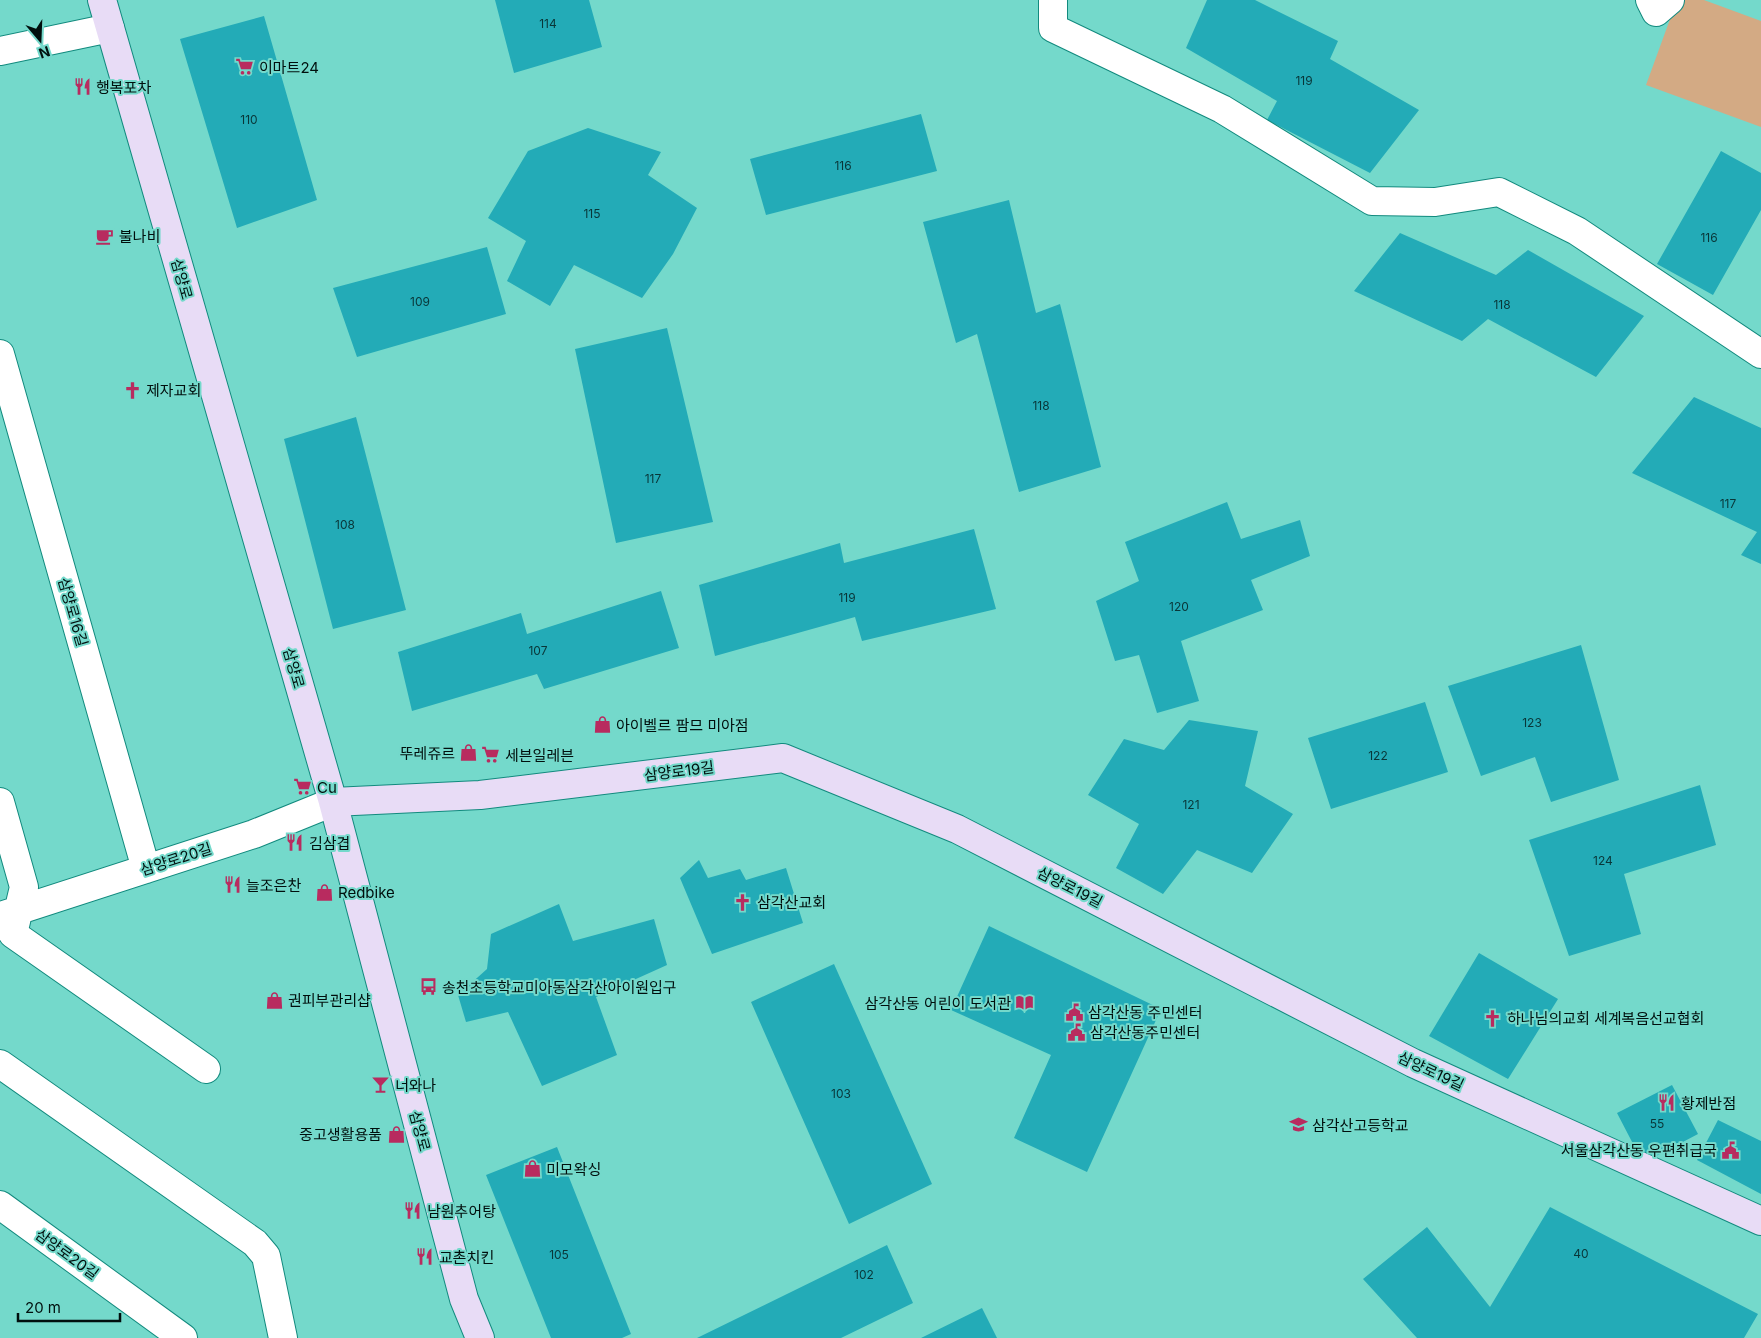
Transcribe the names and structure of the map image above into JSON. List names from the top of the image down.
{
  "streets": {
    "street": [
      "삼양로",
      "삼양로16길",
      "삼양로19길",
      "삼양로20길"
    ]
  },
  "crossings": [
    ["삼양로", "삼양로19길"],
    ["삼양로", "삼양로20길"],
    ["삼양로16길", "삼양로20길"],
    ["삼양로19길", "삼양로20길"]
  ],
  "places": {
    "supermarket": ["이마트24", "세븐일레븐", "Cu"],
    "restaurant": [
      "행복포차",
      "김삼겹",
      "늘조은찬",
      "황제반점",
      "남원추어탕",
      "교촌치킨"
    ],
    "cafe": ["불나비"],
    "church": ["제자교회", "삼각산교회", "하나님의교회 세계복음선교협회"],
    "shop": [
      "아이벨르 팜므 미아점",
      "뚜레쥬르",
      "Redbike",
      "권피부관리샵",
      "중고생활용품",
      "미모왁싱"
    ],
    "bus stop": ["송천초등학교미아동삼각산아이원입구"],
    "library": ["삼각산동 어린이 도서관"],
    "public building": ["삼각산동 주민센터", "삼각산동주민센터", "서울삼각산동 우편취급국"],
    "bar": ["너와나"],
    "school or university": ["삼각산고등학교"]
  },
  "house_numbers": [
    "114",
    "119",
    "110",
    "116",
    "115",
    "116",
    "109",
    "118",
    "118",
    "117",
    "117",
    "108",
    "119",
    "120",
    "107",
    "123",
    "122",
    "121",
    "124",
    "103",
    "55",
    "40",
    "105",
    "102"
  ],
  "scale_bar": "20 m",
  "north": "bottom"
}
